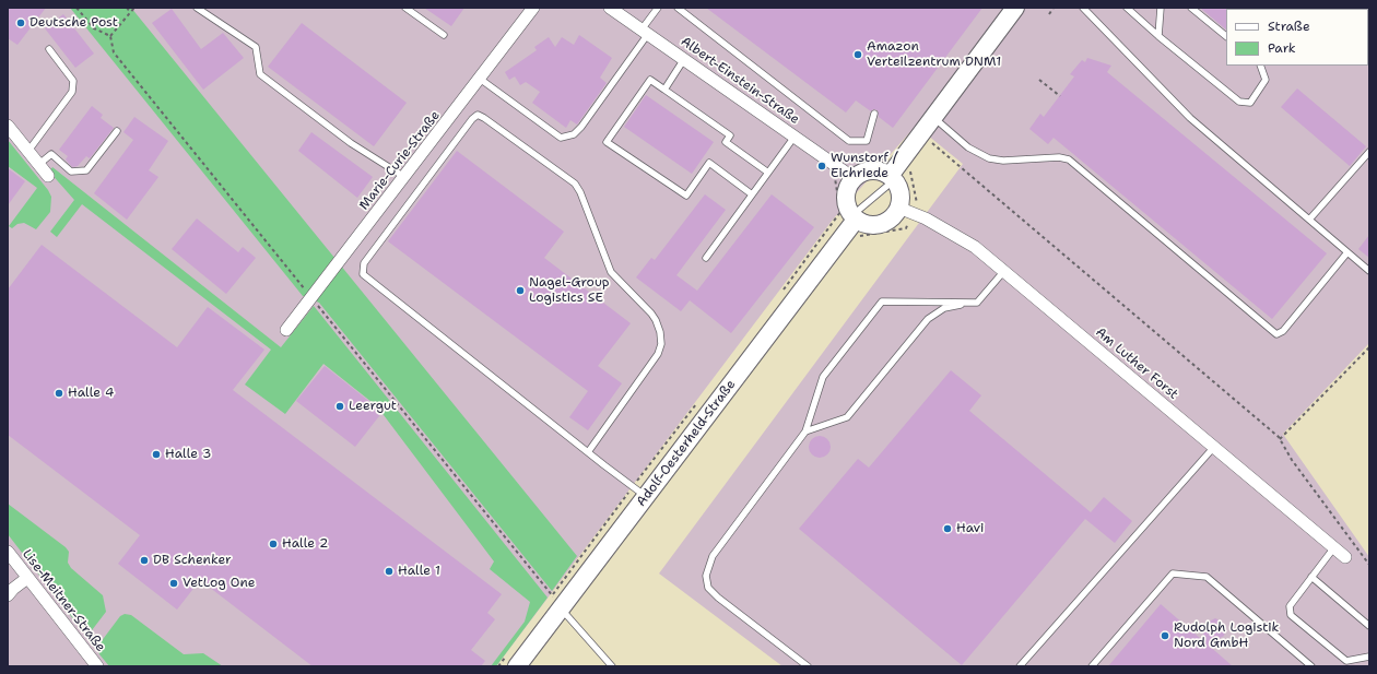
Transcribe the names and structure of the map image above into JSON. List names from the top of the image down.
{
  "streets": {
    "street": [
      "Albert-Einstein-Straße",
      "Marie-Curie-Straße",
      "Am Luther Forst",
      "Adolf-Oesterheld-Straße",
      "Lise-Meitner-Straße"
    ]
  },
  "places": [
    "Deutsche Post",
    "Amazon Verteilzentrum DNM1",
    "Wunstorf / Eichriede",
    "Nagel-Group Logistics SE",
    "Halle 4",
    "Leergut",
    "Halle 3",
    "Havi",
    "Halle 2",
    "DB Schenker",
    "Halle 1",
    "VetLog One",
    "Rudolph Logistik Nord GmbH"
  ],
  "legend": ["Straße", "Park"]
}
